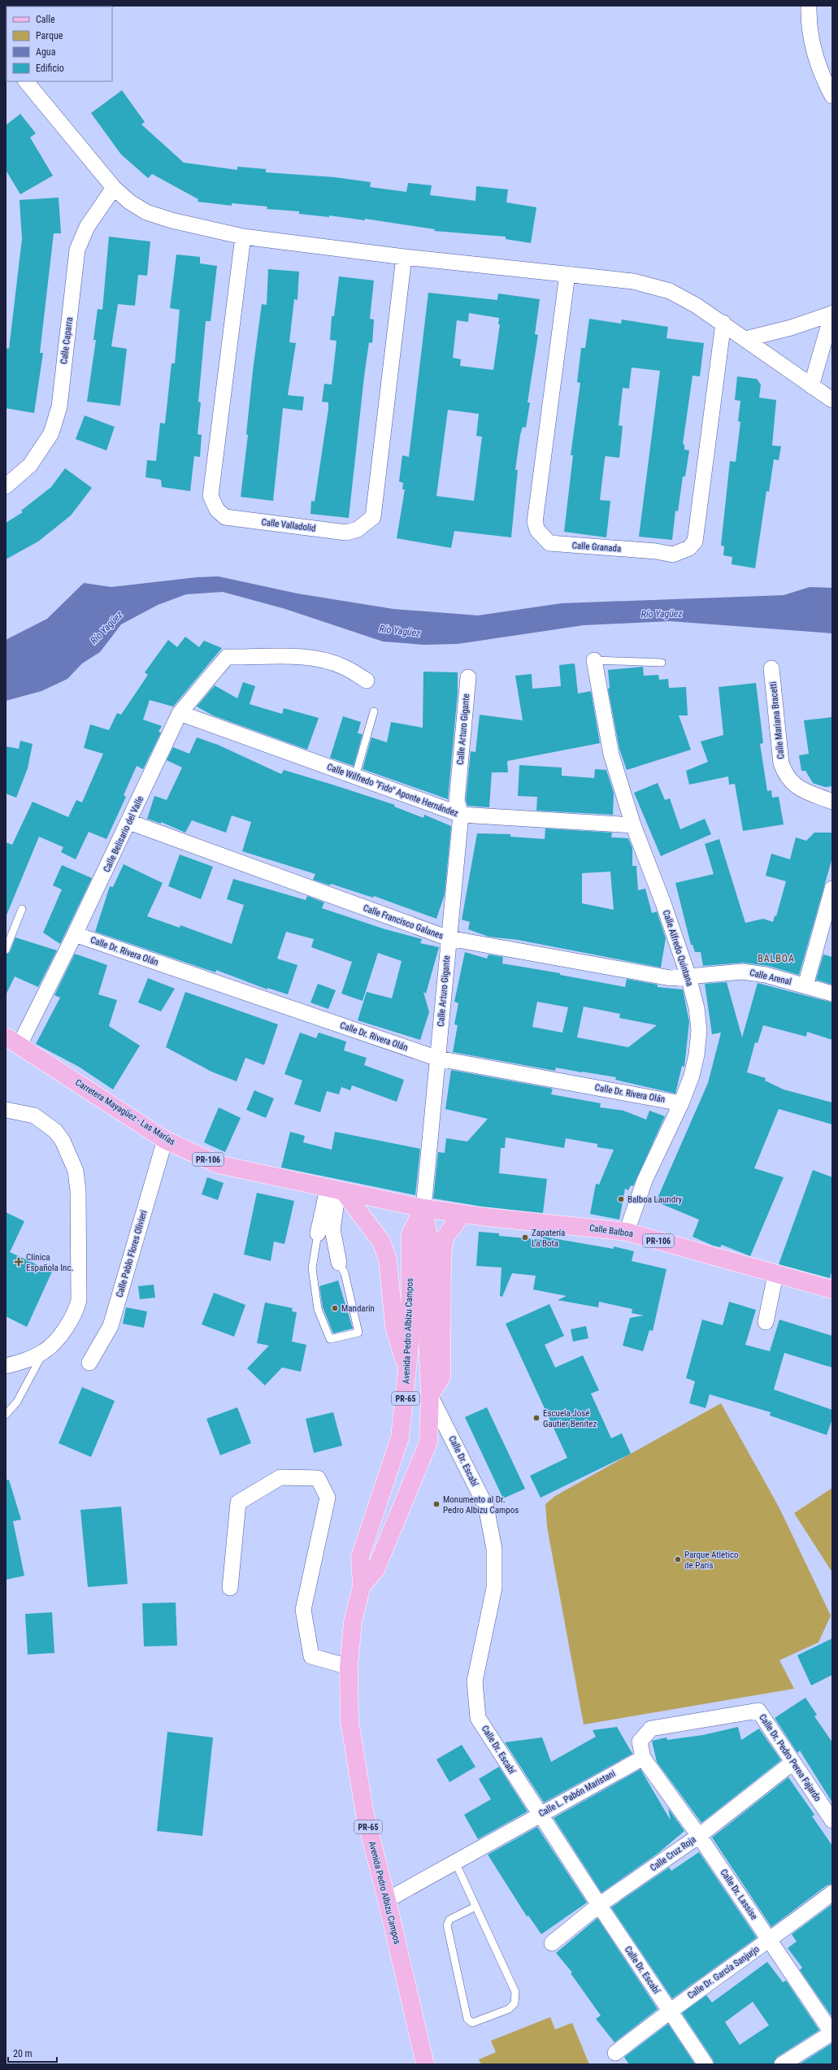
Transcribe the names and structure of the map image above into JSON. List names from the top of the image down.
{
  "streets": {
    "main road": [
      "Carretera Mayagüez - Las Marías",
      "PR-106",
      "Calle Balboa",
      "Avenida Pedro Albizu Campos",
      "PR-65"
    ],
    "street": [
      "Calle Caparra",
      "Calle Valladolid",
      "Calle Granada",
      "Calle Mariana Bracetti",
      "Calle Arturo Gigante",
      "Calle Wilfredo \"Fido\" Aponte Hernández",
      "Calle Belisario del Valle",
      "Calle Francisco Galanes",
      "Calle Alfredo Quintana",
      "Calle Dr. Rivera Olán",
      "Calle Arenal",
      "Calle Pablo Flores Olivieri",
      "Calle Dr. Escabí",
      "Calle Dr. Pedro Perea Fajardo",
      "Calle L. Pabón Maristani",
      "Calle Cruz Roja",
      "Calle Dr. Lassise",
      "Calle Dr. García Sanjurjo"
    ]
  },
  "crossings": [
    ["Calle Arturo Gigante", "Calle Wilfredo \"Fido\" Aponte Hernández"],
    ["Calle Arturo Gigante", "Calle Francisco Galanes"],
    ["Calle Arturo Gigante", "Calle Dr. Rivera Olán"],
    ["Calle Arturo Gigante", "Carretera Mayagüez - Las Marías"],
    ["Calle Arturo Gigante", "Calle Balboa"],
    ["Calle Arturo Gigante", "Avenida Pedro Albizu Campos"],
    ["Calle Wilfredo \"Fido\" Aponte Hernández", "Calle Belisario del Valle"],
    ["Calle Wilfredo \"Fido\" Aponte Hernández", "Calle Alfredo Quintana"],
    ["Calle Belisario del Valle", "Calle Francisco Galanes"],
    ["Calle Belisario del Valle", "Calle Dr. Rivera Olán"],
    ["Calle Belisario del Valle", "Carretera Mayagüez - Las Marías"],
    ["Calle Francisco Galanes", "Calle Alfredo Quintana"],
    ["Calle Francisco Galanes", "Calle Arenal"],
    ["Calle Alfredo Quintana", "Calle Dr. Rivera Olán"],
    ["Calle Alfredo Quintana", "Calle Arenal"],
    ["Calle Alfredo Quintana", "Calle Balboa"],
    ["Carretera Mayagüez - Las Marías", "Calle Balboa"],
    ["Carretera Mayagüez - Las Marías", "Calle Pablo Flores Olivieri"],
    ["Carretera Mayagüez - Las Marías", "Avenida Pedro Albizu Campos"],
    ["Calle Balboa", "Avenida Pedro Albizu Campos"],
    ["Avenida Pedro Albizu Campos", "Calle Dr. Escabí"],
    ["Avenida Pedro Albizu Campos", "Calle L. Pabón Maristani"],
    ["Calle Dr. Escabí", "Calle L. Pabón Maristani"],
    ["Calle Dr. Escabí", "Calle Cruz Roja"],
    ["Calle Dr. Escabí", "Calle Dr. García Sanjurjo"],
    ["Calle Dr. Pedro Perea Fajardo", "Calle L. Pabón Maristani"],
    ["Calle Dr. Pedro Perea Fajardo", "Calle Cruz Roja"],
    ["Calle Dr. Pedro Perea Fajardo", "Calle Dr. Lassise"],
    ["Calle L. Pabón Maristani", "Calle Dr. Lassise"],
    ["Calle Cruz Roja", "Calle Dr. Lassise"],
    ["Calle Dr. Lassise", "Calle Dr. García Sanjurjo"]
  ],
  "districts": ["BALBOA"],
  "water": ["Río Yagüez"],
  "places": {
    "other": [
      "Balboa Laundry",
      "Zapatería La Bota",
      "Mandarín",
      "Escuela José Gautier Benítez",
      "Monumento al Dr. Pedro Albizu Campos",
      "Parque Atlético de París"
    ],
    "health": ["Clínica Española Inc."]
  },
  "legend": [
    "Calle",
    "Parque",
    "Agua",
    "Edificio"
  ],
  "scale_bar": "20 m"
}
